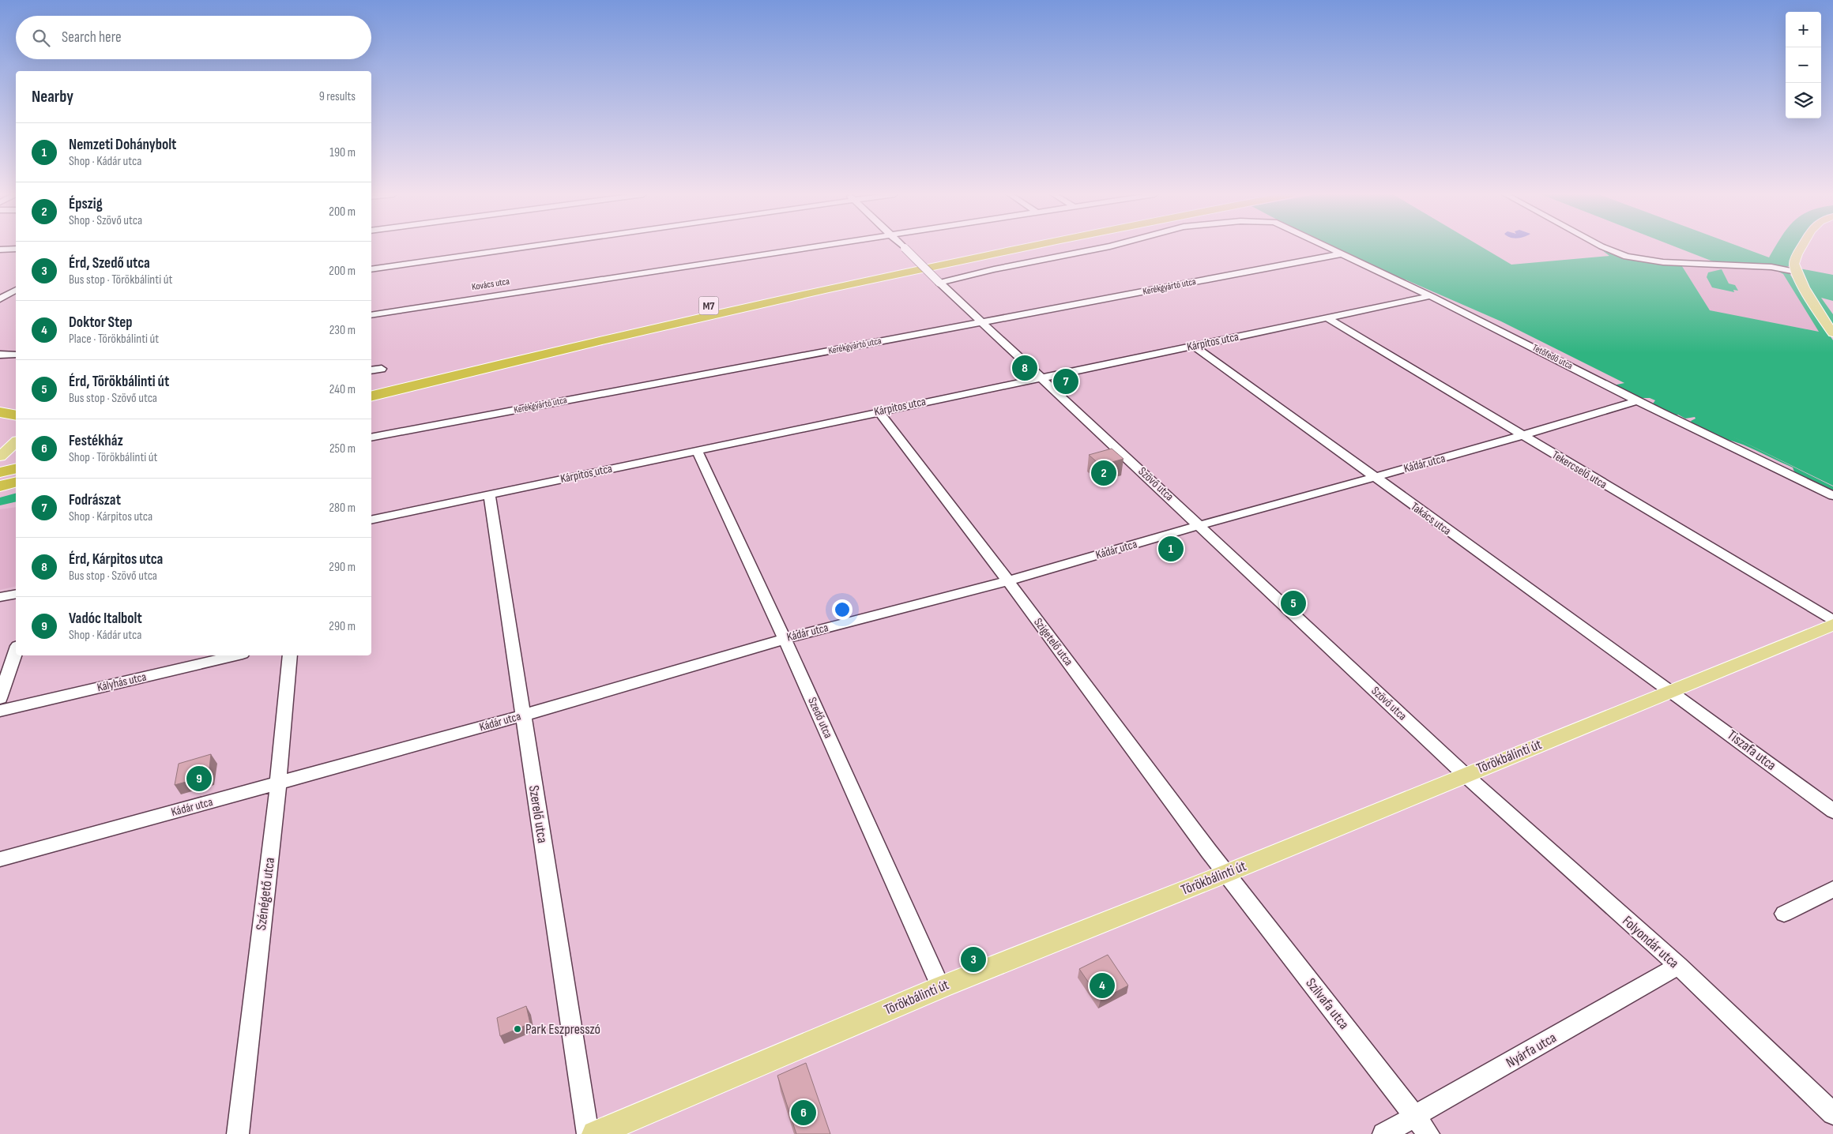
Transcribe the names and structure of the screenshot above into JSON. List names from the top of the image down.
{
  "streets": {
    "highway": ["M7"],
    "main road": ["Törökbálinti út"],
    "street": [
      "Kovács utca",
      "Kerékgyártó utca",
      "Kárpitos utca",
      "Tetőfedő utca",
      "Kádár utca",
      "Tekercselő utca",
      "Szövő utca",
      "Takács utca",
      "Szigetelő utca",
      "Kályhás utca",
      "Szedő utca",
      "Tiszafa utca",
      "Szerelő utca",
      "Szénégető utca",
      "Folyondár utca",
      "Szilvafa utca",
      "Nyárfa utca"
    ]
  },
  "crossings": [
    ["Kerékgyártó utca", "Tetőfedő utca"],
    ["Kerékgyártó utca", "Szövő utca"],
    ["Kárpitos utca", "Tetőfedő utca"],
    ["Kárpitos utca", "Tekercselő utca"],
    ["Kárpitos utca", "Szövő utca"],
    ["Kárpitos utca", "Takács utca"],
    ["Kárpitos utca", "Szigetelő utca"],
    ["Kárpitos utca", "Szedő utca"],
    ["Kárpitos utca", "Szerelő utca"],
    ["Tetőfedő utca", "Kádár utca"],
    ["Tetőfedő utca", "Szövő utca"],
    ["Kádár utca", "Tekercselő utca"],
    ["Kádár utca", "Szövő utca"],
    ["Kádár utca", "Takács utca"],
    ["Kádár utca", "Szigetelő utca"],
    ["Kádár utca", "Szedő utca"],
    ["Kádár utca", "Szerelő utca"],
    ["Kádár utca", "Szénégető utca"],
    ["Szövő utca", "Törökbálinti út"],
    ["Szövő utca", "Folyondár utca"],
    ["Takács utca", "Tiszafa utca"],
    ["Takács utca", "Törökbálinti út"],
    ["Szigetelő utca", "Törökbálinti út"],
    ["Szigetelő utca", "Szilvafa utca"],
    ["Szedő utca", "Törökbálinti út"],
    ["Tiszafa utca", "Törökbálinti út"],
    ["Törökbálinti út", "Folyondár utca"],
    ["Törökbálinti út", "Szilvafa utca"],
    ["Folyondár utca", "Nyárfa utca"],
    ["Szilvafa utca", "Nyárfa utca"]
  ],
  "places": ["Park Eszpresszó"],
  "page": {
    "map_buttons": ["+", "−"],
    "search": "Search here",
    "heading": ["Nearby", "9 results"],
    "list": [
      {
        "mark": "1",
        "name": "Nemzeti Dohánybolt",
        "note": "Shop · Kádár utca",
        "value": "190 m"
      },
      {
        "mark": "2",
        "name": "Épszig",
        "note": "Shop · Szövő utca",
        "value": "200 m"
      },
      {
        "mark": "3",
        "name": "Érd, Szedő utca",
        "note": "Bus stop · Törökbálinti út",
        "value": "200 m"
      },
      {
        "mark": "4",
        "name": "Doktor Step",
        "note": "Place · Törökbálinti út",
        "value": "230 m"
      },
      {
        "mark": "5",
        "name": "Érd, Törökbálinti út",
        "note": "Bus stop · Szövő utca",
        "value": "240 m"
      },
      {
        "mark": "6",
        "name": "Festékház",
        "note": "Shop · Törökbálinti út",
        "value": "250 m"
      },
      {
        "mark": "7",
        "name": "Fodrászat",
        "note": "Shop · Kárpitos utca",
        "value": "280 m"
      },
      {
        "mark": "8",
        "name": "Érd, Kárpitos utca",
        "note": "Bus stop · Szövő utca",
        "value": "290 m"
      },
      {
        "mark": "9",
        "name": "Vadóc Italbolt",
        "note": "Shop · Kádár utca",
        "value": "290 m"
      }
    ],
    "pins": [
      "8",
      "7",
      "2",
      "1",
      "5",
      "9",
      "3",
      "4",
      "6"
    ]
  }
}
